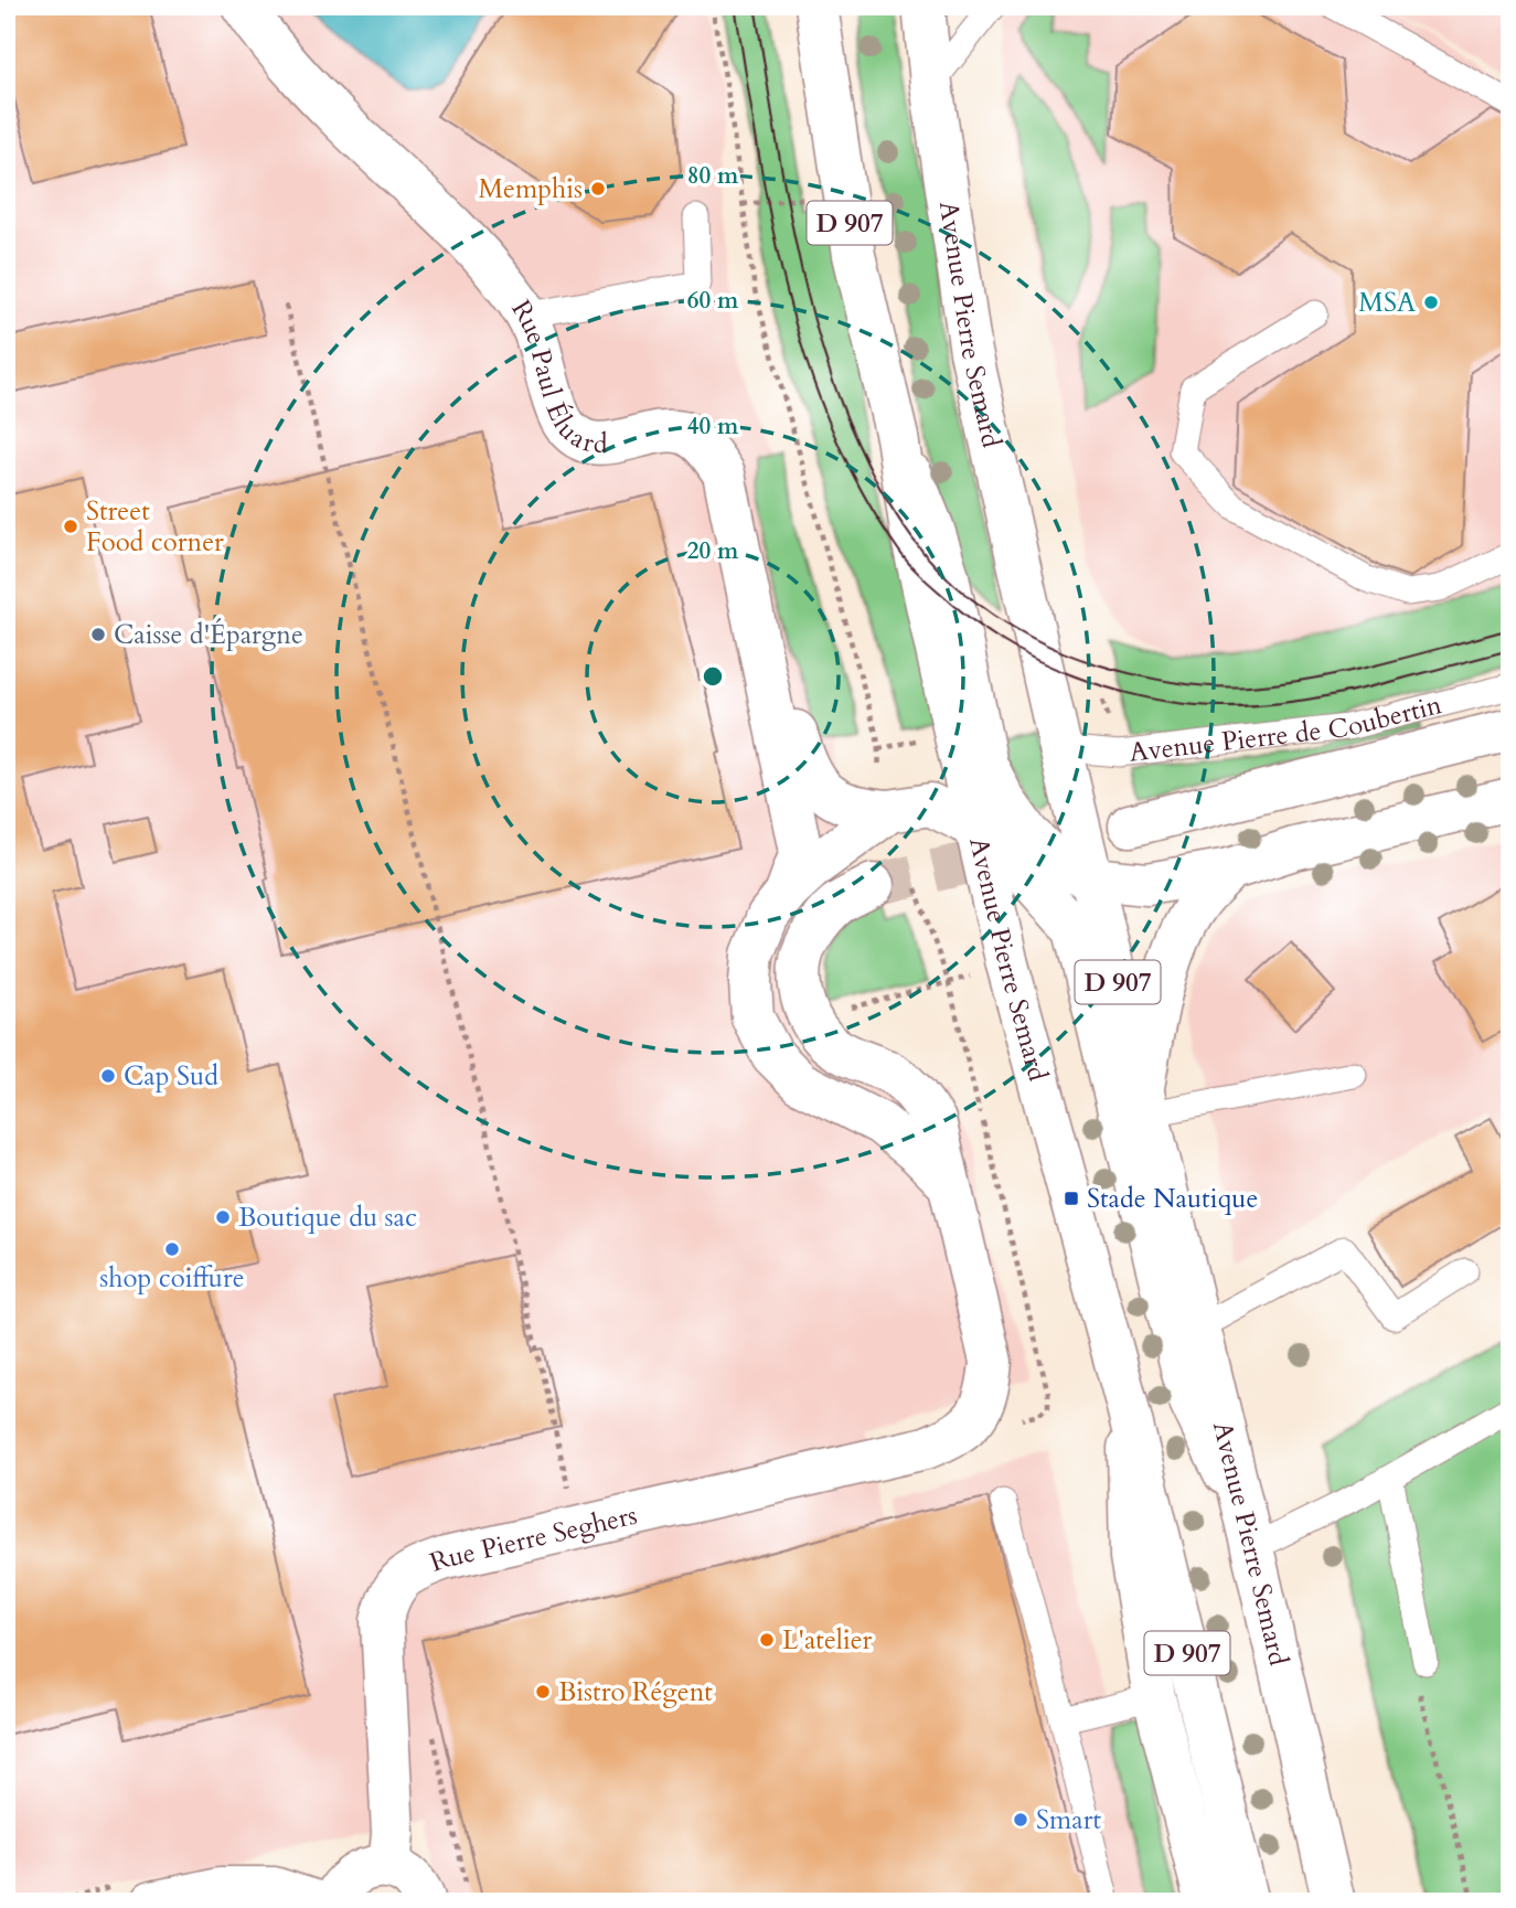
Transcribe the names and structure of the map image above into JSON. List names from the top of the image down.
{
  "streets": {
    "street": [
      "D 907",
      "Avenue Pierre Semard",
      "Rue Paul Éluard",
      "Avenue Pierre de Coubertin",
      "Rue Pierre Seghers"
    ]
  },
  "crossings": [
    ["Avenue Pierre Semard", "Avenue Pierre de Coubertin"]
  ],
  "places": {
    "other": [
      "Memphis",
      "MSA",
      "Street Food corner",
      "Caisse d'Épargne",
      "Cap Sud",
      "Boutique du sac",
      "shop coiffure",
      "L'atelier",
      "Bistro Régent",
      "Smart"
    ],
    "transit": ["Stade Nautique"]
  },
  "rings": [
    "80 m",
    "60 m",
    "40 m",
    "20 m"
  ]
}
